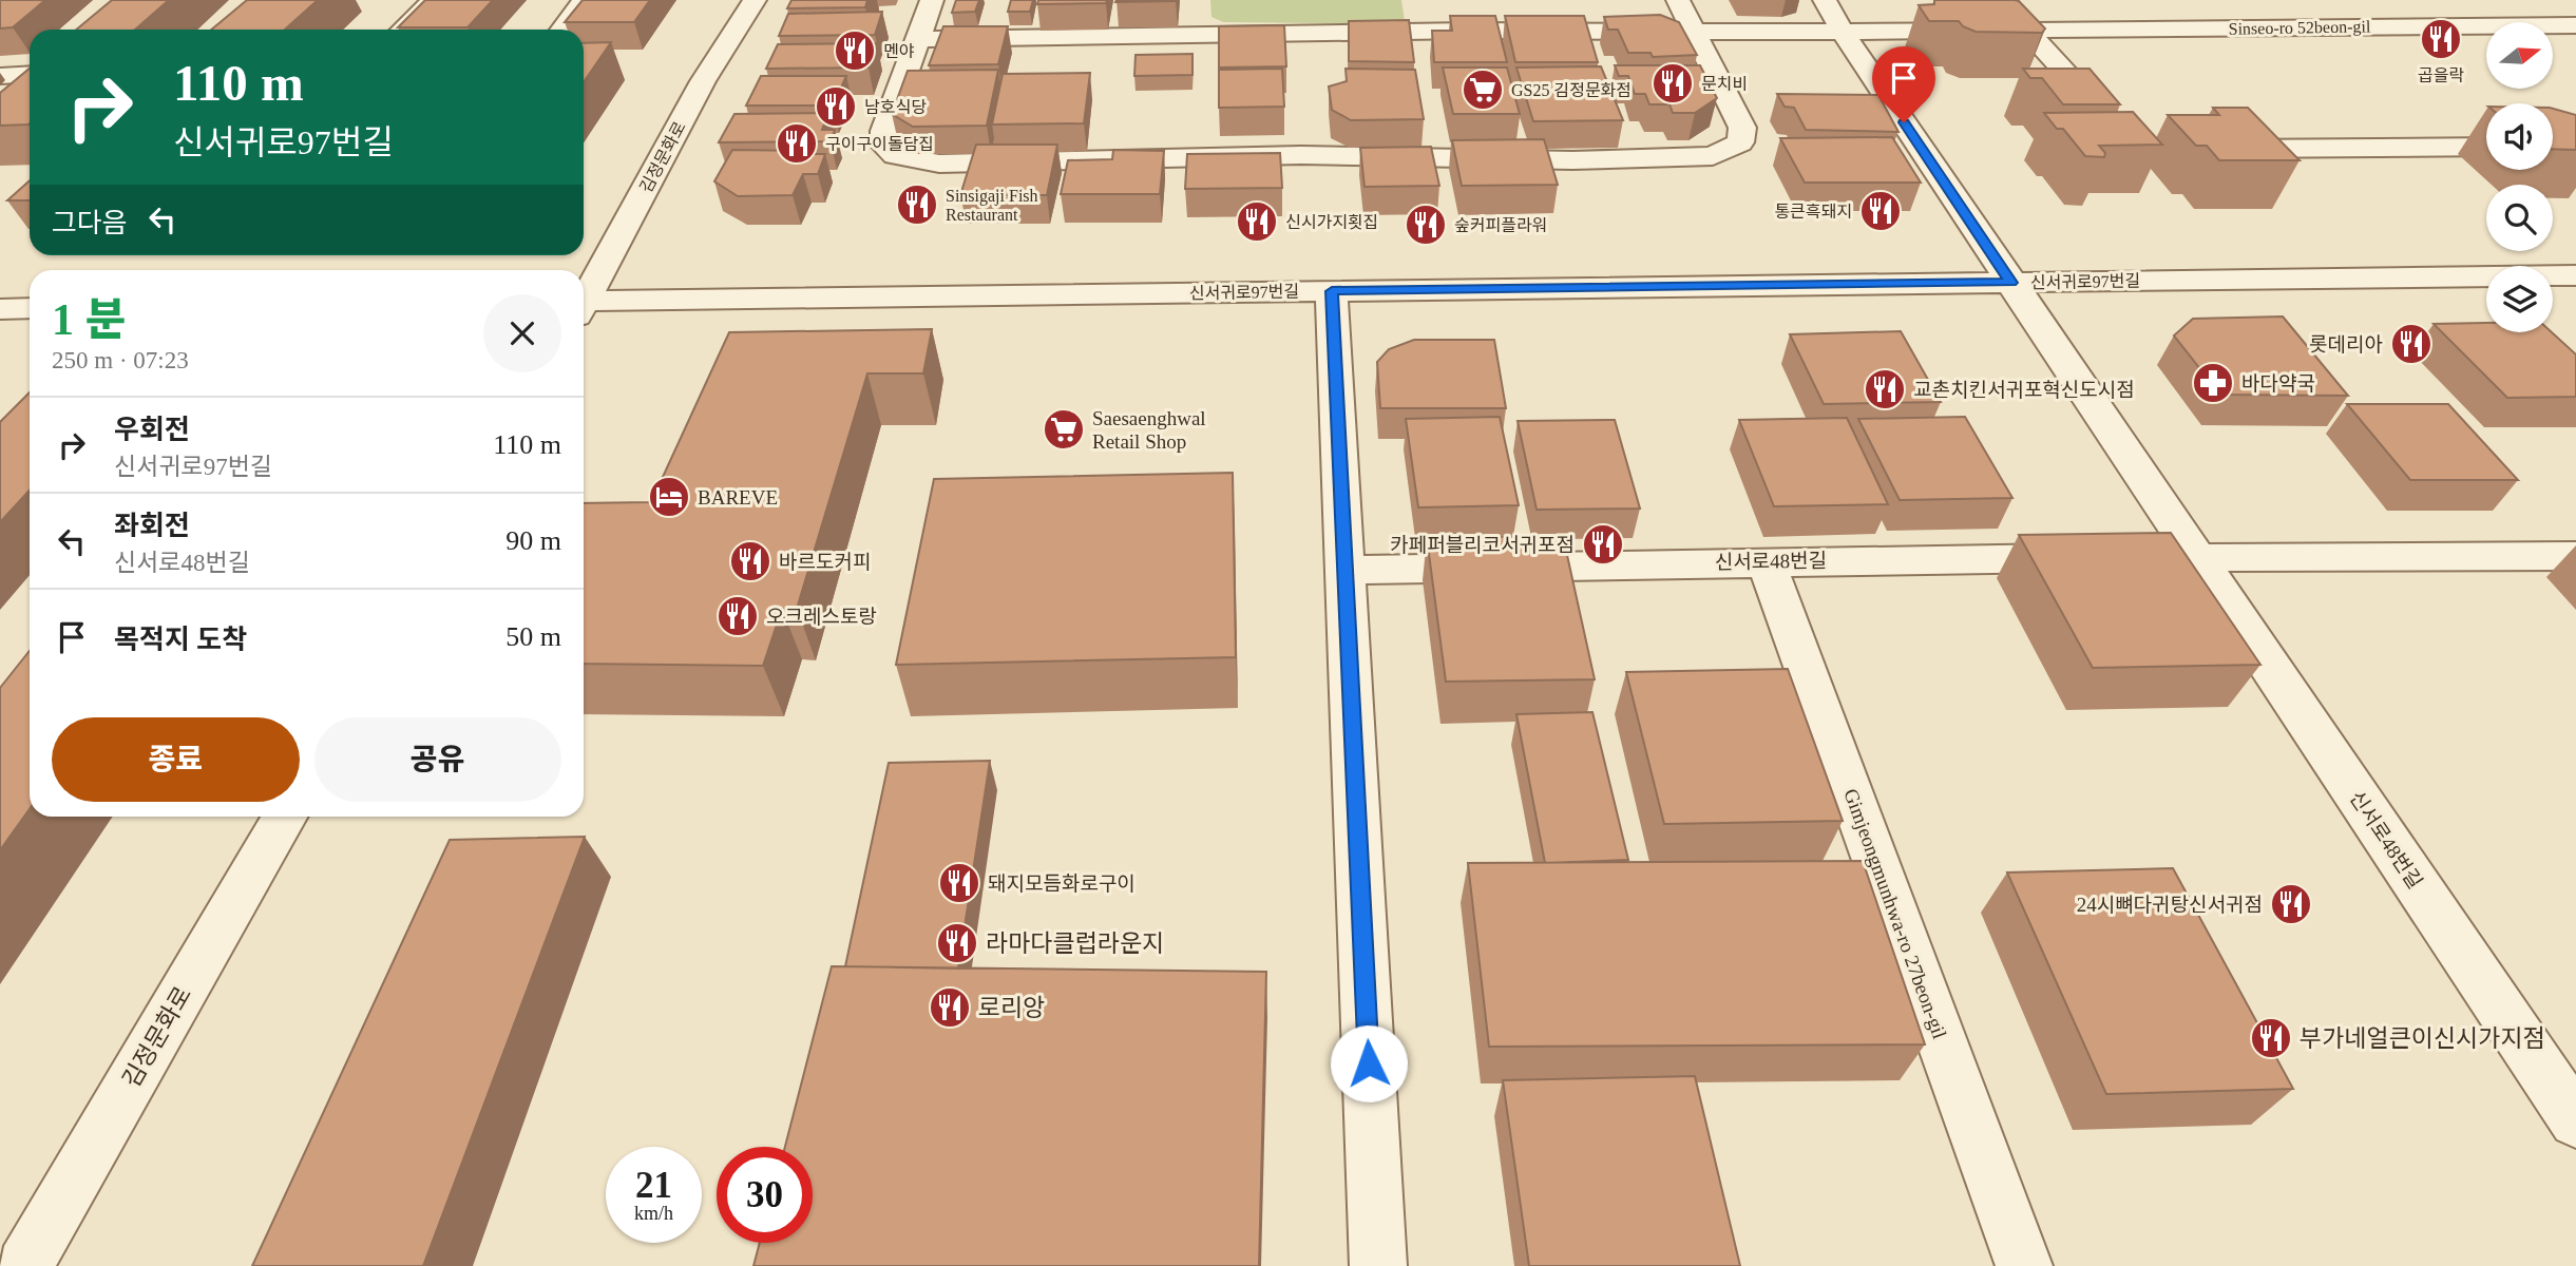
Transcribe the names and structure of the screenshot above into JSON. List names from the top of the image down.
{
  "streets": {
    "street": [
      "Sinseo-ro 52beon-gil",
      "김정문화로",
      "신서귀로97번길",
      "신서로48번길",
      "Gimjeongmunhwa-ro 27beon-gil"
    ]
  },
  "crossings": [
    ["Sinseo-ro 52beon-gil", "신서로48번길"],
    ["신서귀로97번길", "신서로48번길"],
    ["신서로48번길", "Gimjeongmunhwa-ro 27beon-gil"]
  ],
  "places": {
    "restaurant": [
      "곱을락",
      "멘야",
      "문치비",
      "남호식당",
      "구이구이돌담집",
      "Sinsigaji Fish Restaurant",
      "통큰흑돼지",
      "신시가지횟집",
      "숲커피플라워",
      "롯데리아",
      "교촌치킨서귀포혁신도시점",
      "카페퍼블리코서귀포점",
      "바르도커피",
      "오크레스토랑",
      "돼지모듬화로구이",
      "24시뼈다귀탕신서귀점",
      "라마다클럽라운지",
      "로리앙",
      "부가네얼큰이신시가지점"
    ],
    "supermarket": ["GS25 김정문화점", "Saesaenghwal Retail Shop"],
    "pharmacy": ["바다약국"],
    "hotel": ["BAREVE"]
  },
  "north": "right",
  "page": {
    "turn": ["110 m", "신서귀로97번길"],
    "then": "그다음",
    "heading": ["1 분", "250 m · 07:23"],
    "list": [
      {
        "name": "우회전",
        "note": "신서귀로97번길",
        "value": "110 m"
      },
      {
        "name": "좌회전",
        "note": "신서로48번길",
        "value": "90 m"
      },
      {
        "name": "목적지 도착",
        "value": "50 m"
      }
    ],
    "buttons": ["종료", "공유"],
    "speed": "21 km/h",
    "limit": "30"
  }
}
